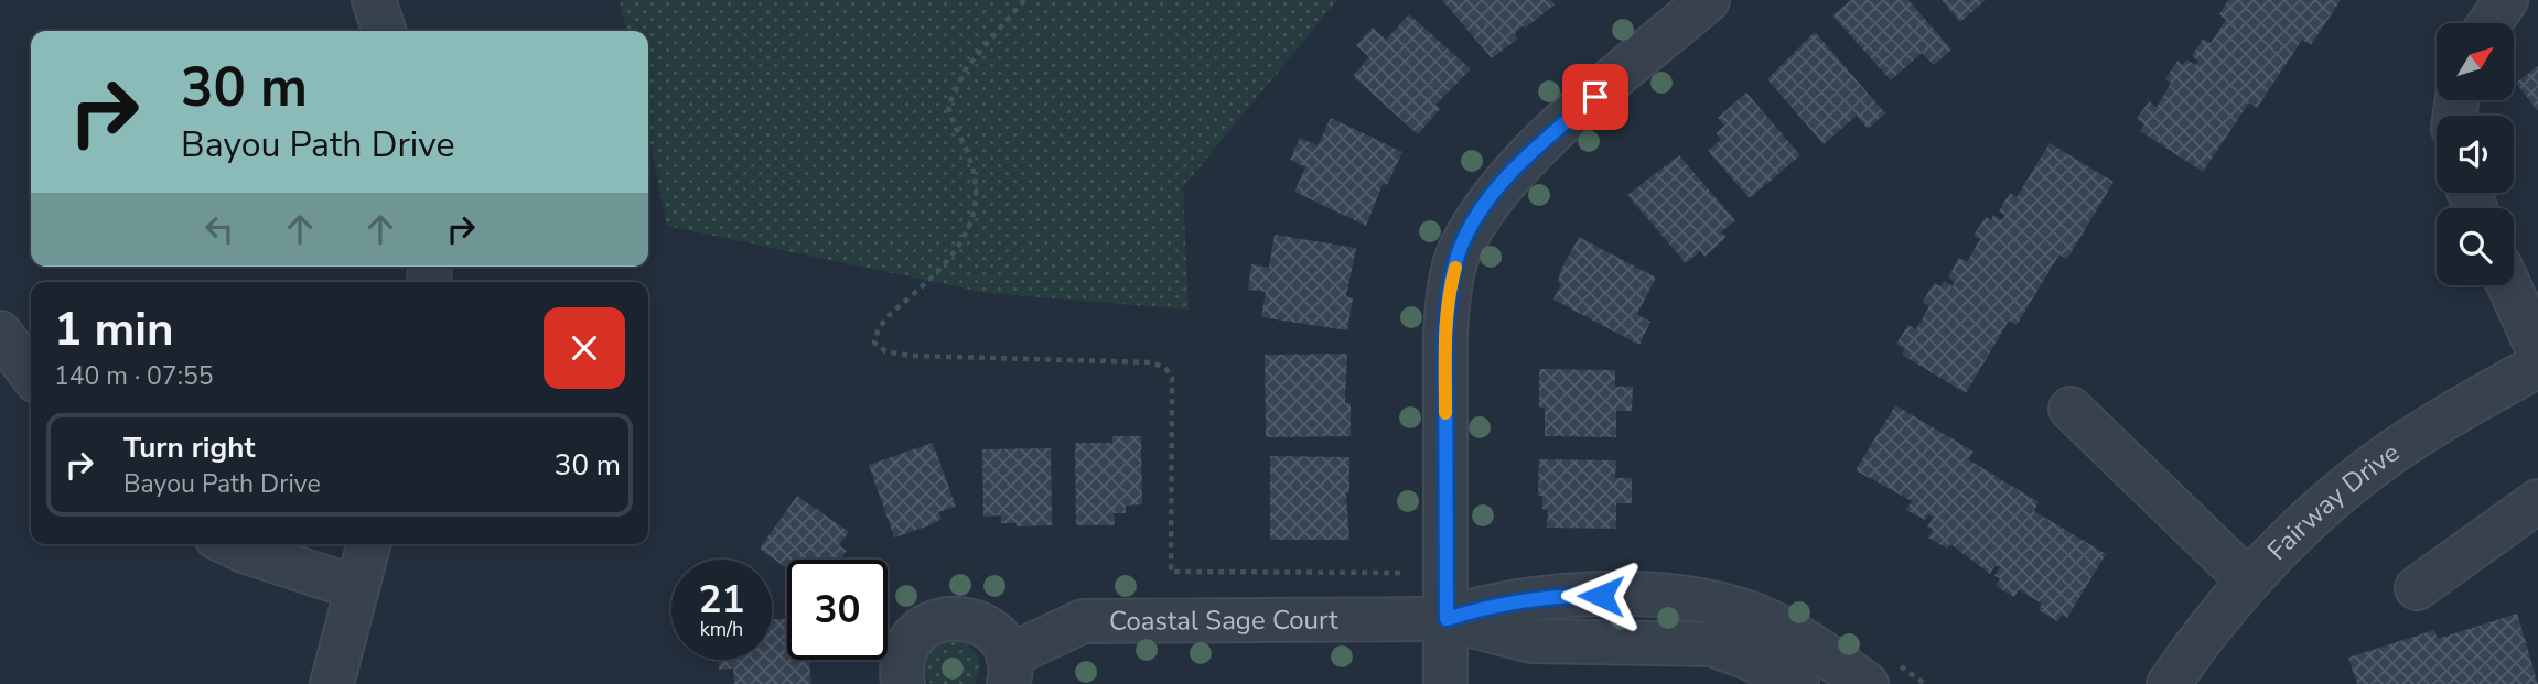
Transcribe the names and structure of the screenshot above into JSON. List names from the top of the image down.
{
  "streets": {
    "street": ["Fairway Drive", "Coastal Sage Court"]
  },
  "north": "top right",
  "page": {
    "turn": ["30 m", "Bayou Path Drive"],
    "heading": ["1 min", "140 m · 07:55"],
    "list": [
      {
        "name": "Turn right",
        "note": "Bayou Path Drive",
        "value": "30 m"
      }
    ],
    "speed": "21 km/h",
    "limit": "30"
  }
}
